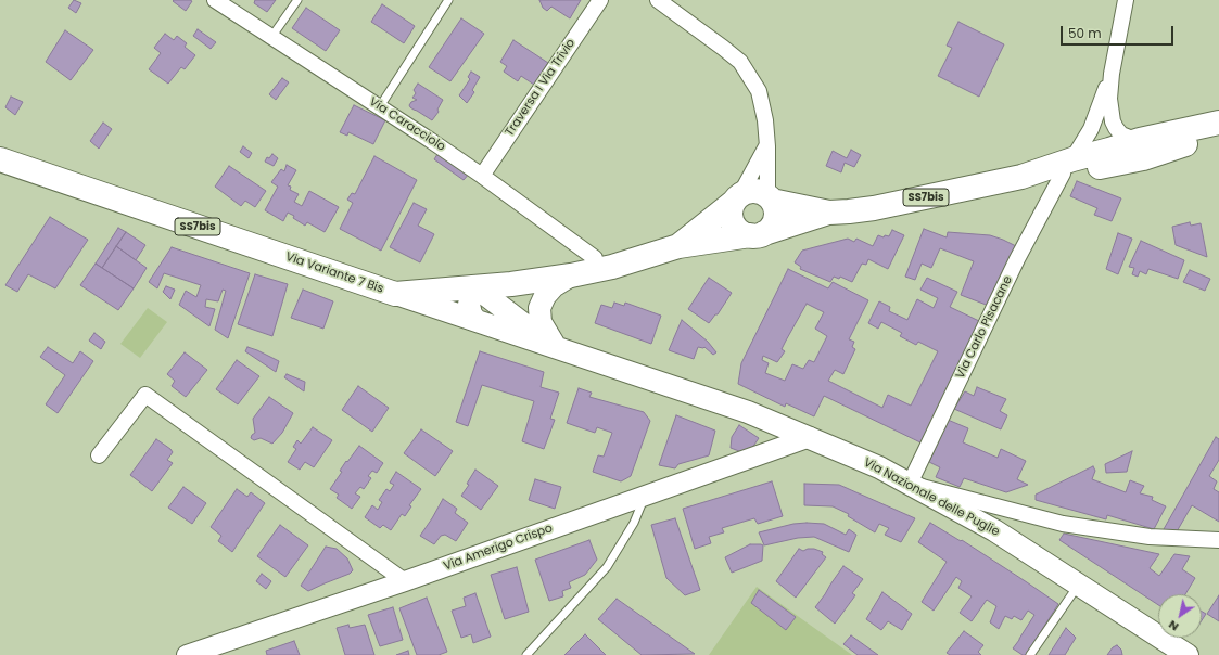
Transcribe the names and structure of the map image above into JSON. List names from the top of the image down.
{
  "streets": {
    "main road": ["SS7bis", "Via Variante 7 Bis", "Via Nazionale delle Puglie"],
    "street": [
      "Traversa I Via Trivio",
      "Via Caracciolo",
      "Via Carlo Pisacane",
      "Via Amerigo Crispo"
    ]
  },
  "crossings": [
    ["Traversa I Via Trivio", "Via Caracciolo"],
    ["SS7bis", "Via Variante 7 Bis"],
    ["Via Variante 7 Bis", "Via Carlo Pisacane"],
    ["Via Variante 7 Bis", "Via Nazionale delle Puglie"],
    ["Via Carlo Pisacane", "Via Nazionale delle Puglie"],
    ["Via Nazionale delle Puglie", "Via Amerigo Crispo"]
  ],
  "scale_bar": "50 m",
  "north": "bottom left"
}
